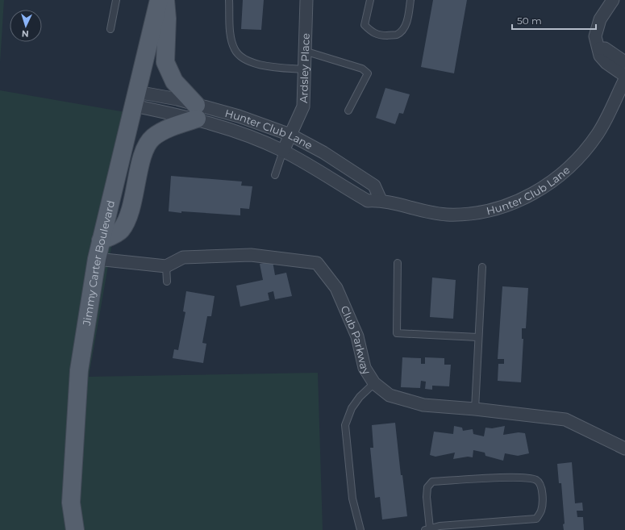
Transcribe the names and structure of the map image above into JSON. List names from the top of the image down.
{
  "streets": {
    "main road": ["Jimmy Carter Boulevard"],
    "street": ["Ardsley Place", "Hunter Club Lane", "Club Parkway"]
  },
  "crossings": [
    ["Ardsley Place", "Hunter Club Lane"],
    ["Hunter Club Lane", "Jimmy Carter Boulevard"]
  ],
  "scale_bar": "50 m",
  "north": "bottom"
}
